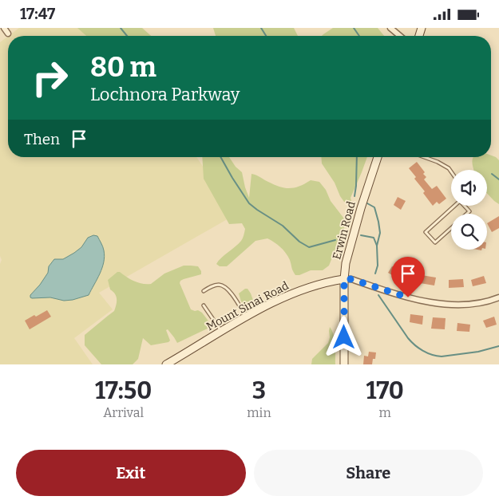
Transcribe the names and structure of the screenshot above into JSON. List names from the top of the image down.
{
  "streets": {
    "main road": ["Erwin Road", "Mount Sinai Road"]
  },
  "crossings": [
    ["Erwin Road", "Mount Sinai Road"]
  ],
  "page": {
    "status": "17:47",
    "turn": ["80 m", "Lochnora Parkway"],
    "then": "Then",
    "eta": [
      "17:50",
      "Arrival",
      "3",
      "min",
      "170",
      "m"
    ],
    "buttons": ["Exit", "Share"]
  }
}
